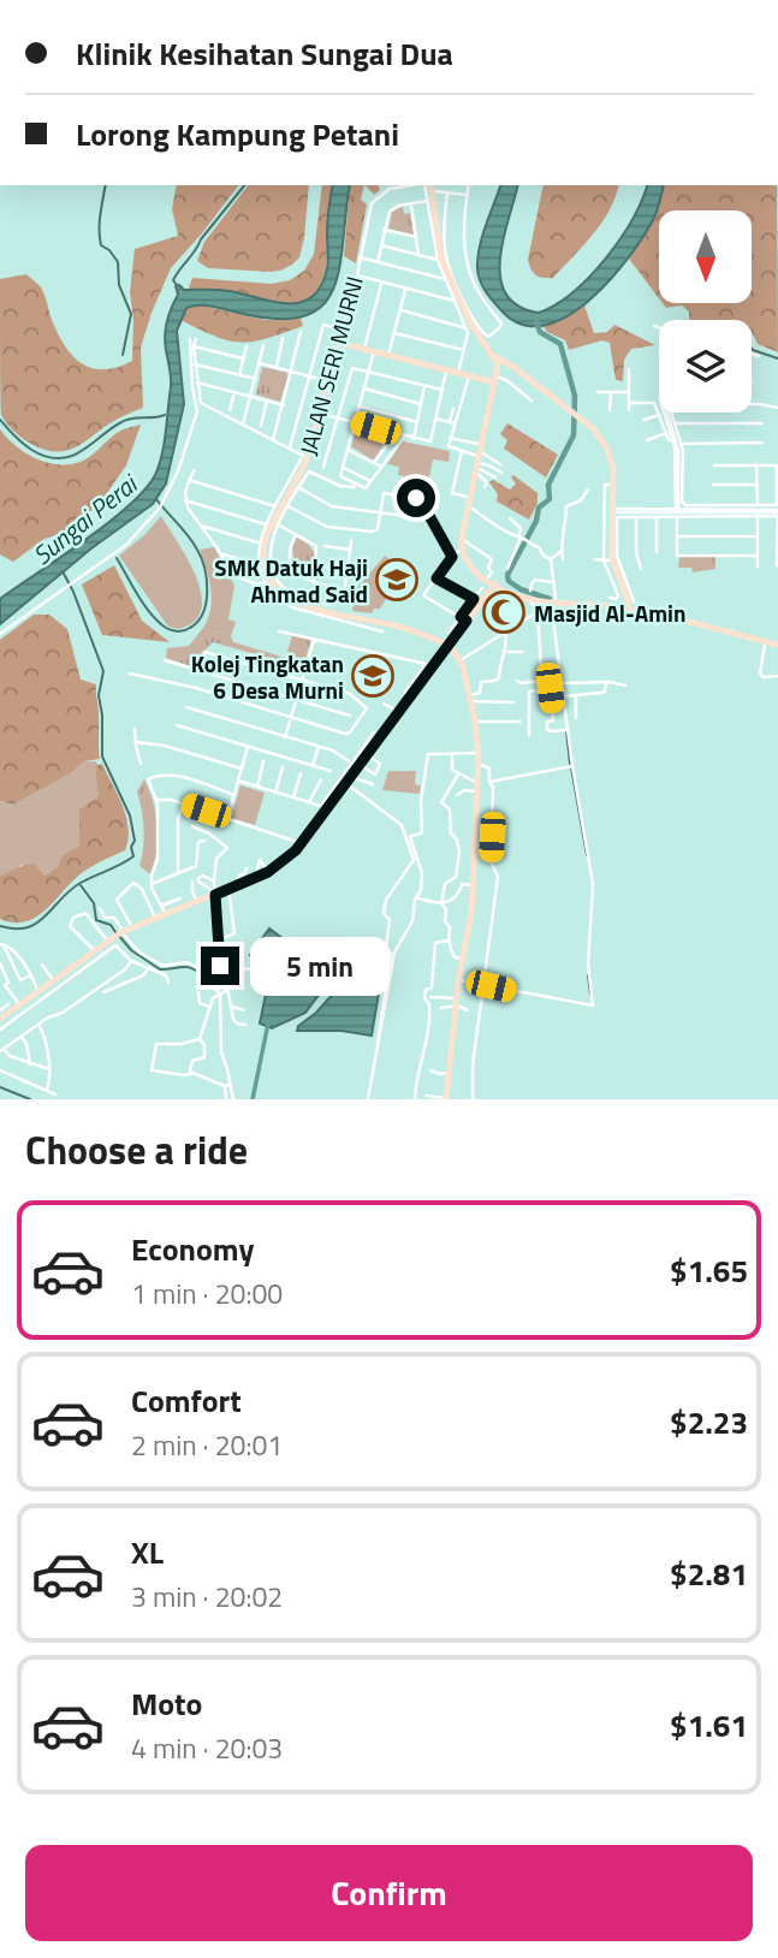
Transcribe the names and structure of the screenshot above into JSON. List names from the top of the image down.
{
  "streets": {
    "main road": ["JALAN SERI MURNI"]
  },
  "water": ["Sungai Perai"],
  "places": {
    "school or university": ["SMK Datuk Haji Ahmad Said", "Kolej Tingkatan 6 Desa Murni"],
    "mosque": ["Masjid Al-Amin"]
  },
  "north": "bottom",
  "page": {
    "banner": ["Klinik Kesihatan Sungai Dua", "Lorong Kampung Petani"],
    "bubble": "5 min",
    "heading": "Choose a ride",
    "list": [
      {
        "name": "Economy",
        "note": "1 min · 20:00",
        "value": "$1.65"
      },
      {
        "name": "Comfort",
        "note": "2 min · 20:01",
        "value": "$2.23"
      },
      {
        "name": "XL",
        "note": "3 min · 20:02",
        "value": "$2.81"
      },
      {
        "name": "Moto",
        "note": "4 min · 20:03",
        "value": "$1.61"
      }
    ],
    "buttons": "Confirm"
  }
}
